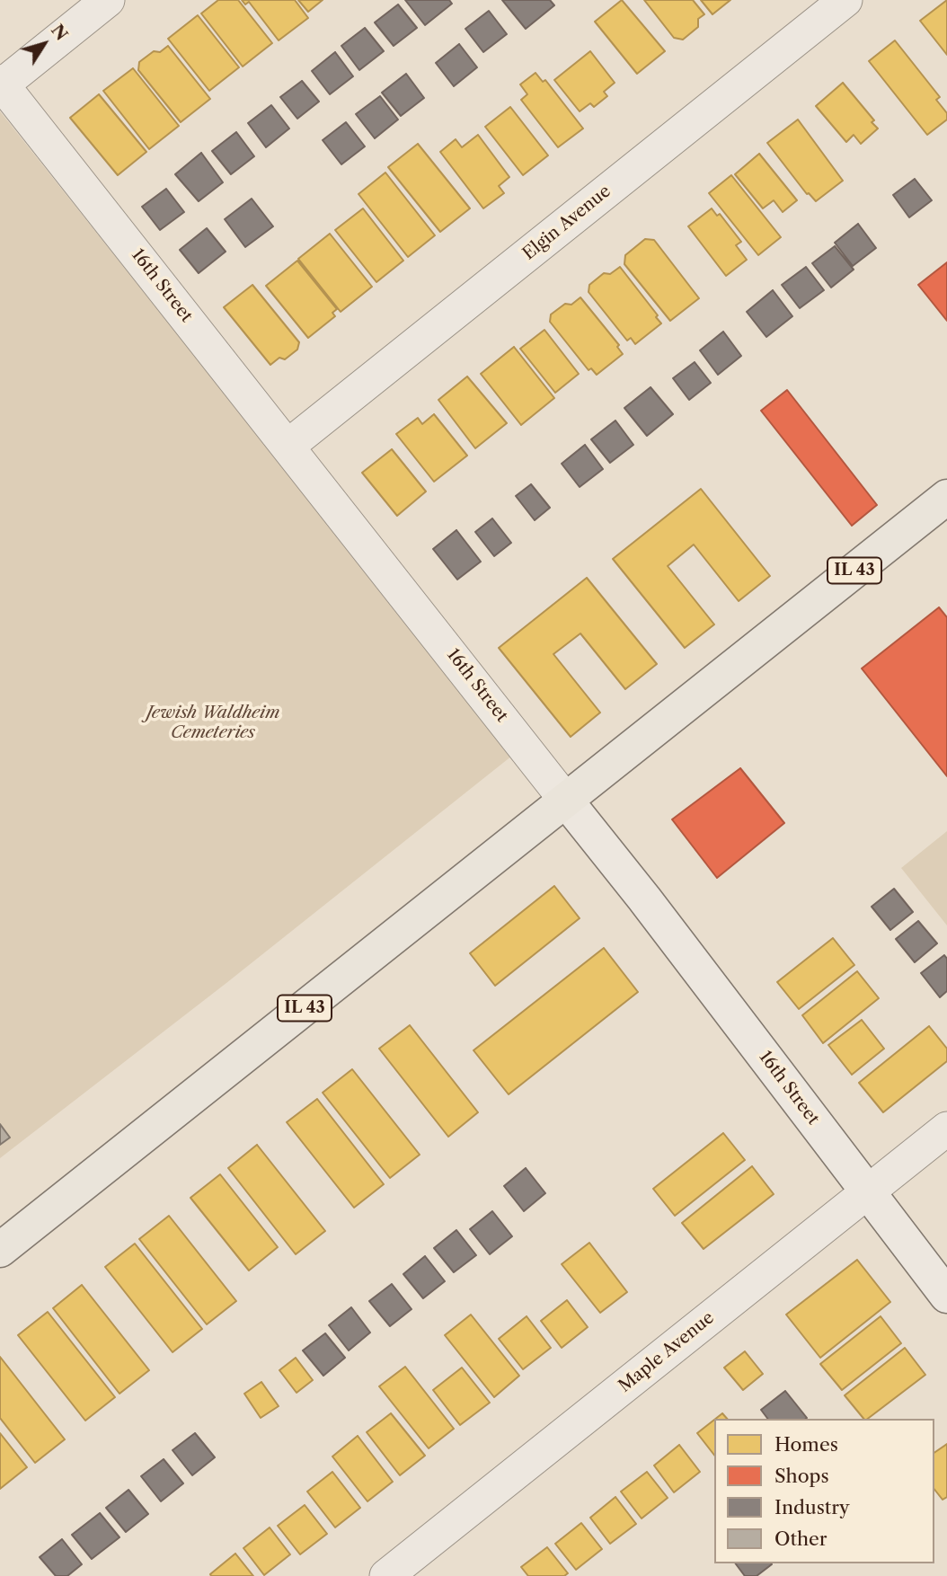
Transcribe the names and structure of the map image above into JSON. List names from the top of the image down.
{
  "streets": {
    "main road": ["IL 43"],
    "street": ["Elgin Avenue", "16th Street", "Maple Avenue"]
  },
  "crossings": [
    ["Elgin Avenue", "16th Street"],
    ["16th Street", "IL 43"],
    ["16th Street", "Maple Avenue"]
  ],
  "parks": ["Jewish Waldheim Cemeteries"],
  "legend": [
    "Homes",
    "Shops",
    "Industry",
    "Other"
  ],
  "north": "top right"
}
